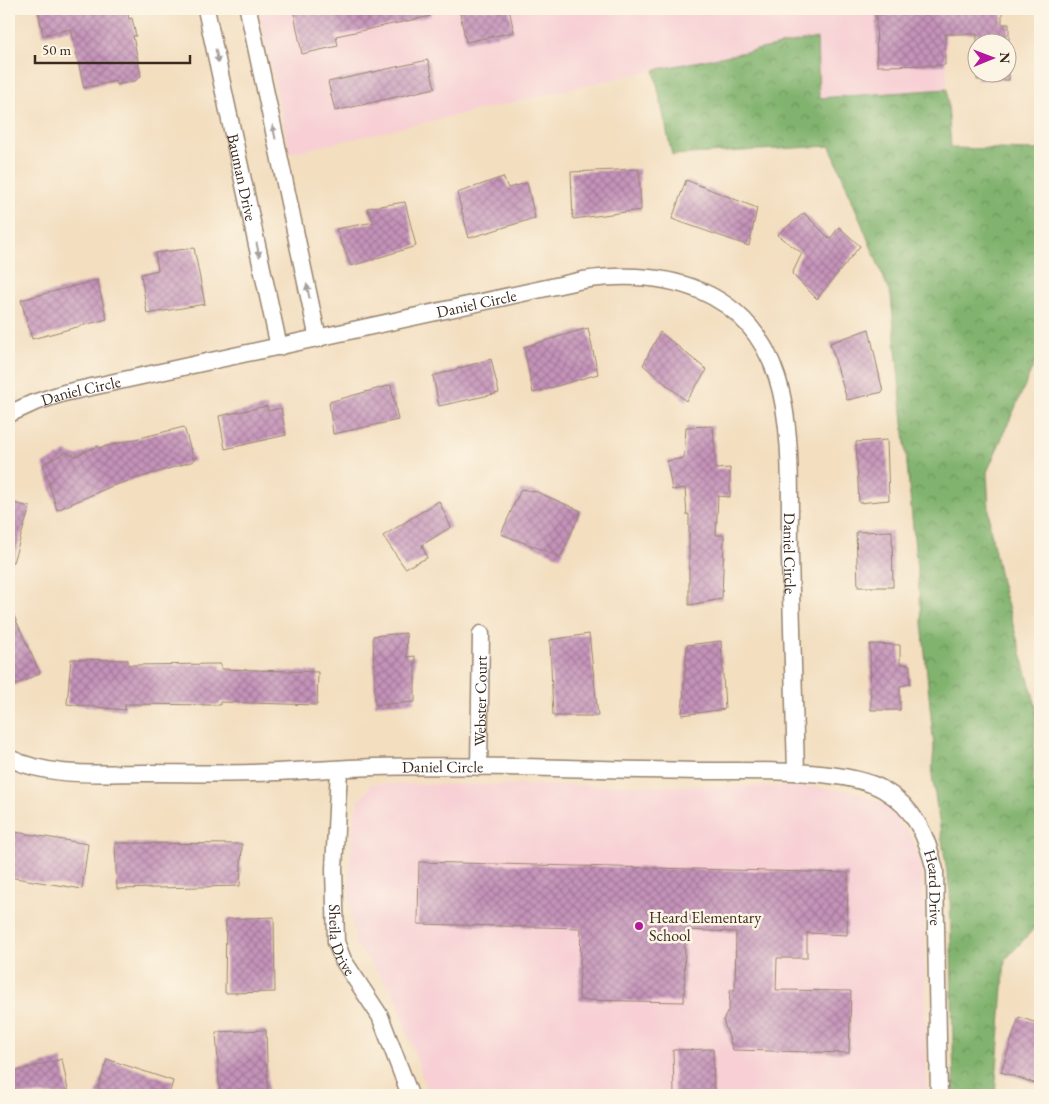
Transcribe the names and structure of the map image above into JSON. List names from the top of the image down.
{
  "streets": {
    "street": [
      "Bauman Drive",
      "Daniel Circle",
      "Webster Court",
      "Heard Drive",
      "Sheila Drive"
    ]
  },
  "crossings": [
    ["Bauman Drive", "Daniel Circle"],
    ["Daniel Circle", "Webster Court"],
    ["Daniel Circle", "Heard Drive"],
    ["Daniel Circle", "Sheila Drive"]
  ],
  "places": ["Heard Elementary School"],
  "scale_bar": "50 m",
  "north": "right"
}
